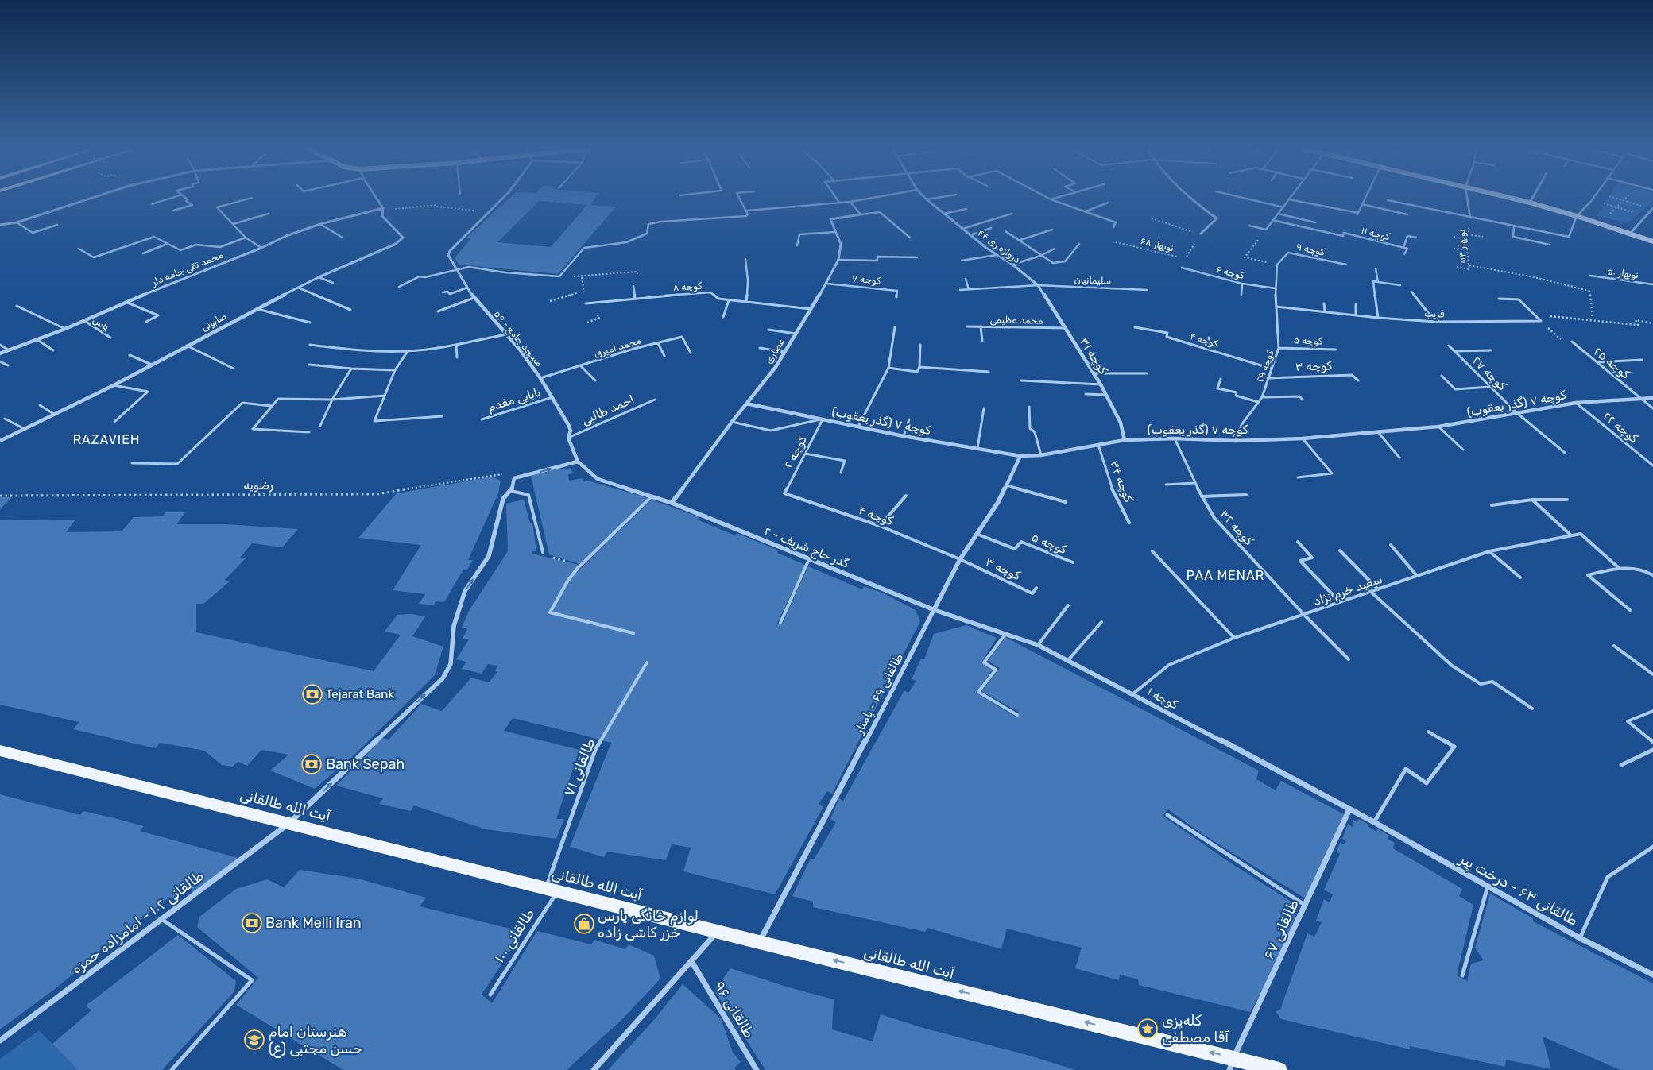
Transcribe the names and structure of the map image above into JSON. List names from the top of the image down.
{
  "streets": {
    "main road": ["آیت الله طالقانی"],
    "street": [
      "دروازه ری ۴۴",
      "محمد تقی جامه دار",
      "صابونی",
      "۵۶ - مسجد جامع",
      "عصاری",
      "کوچه ۳۱",
      "کوچه ۷ (گذر یعقوب)",
      "۲ - گذر حاج شریف",
      "طالقانی ۶۹ - پامنار",
      "کوچه ۱",
      "طالقانی ۶۳ - درخت پیر",
      "طالقانی ۱۰۲ - امامزاده حمزه",
      "طالقانی ۶۷",
      "طالقانی ۹۶"
    ],
    "lane": [
      "کوچه ۱۱",
      "نوبهار ۵۴",
      "کوچه ۹",
      "کوچه ۶",
      "نوبهار ۵۰",
      "کوچه ۷",
      "سلیمانیان",
      "کوچه ۸",
      "قریب",
      "محمد عظیمی",
      "یاس",
      "کوچه ۴",
      "کوچه ۵",
      "محمد امیری",
      "کوچه ۲۵",
      "کوچه ۲۹",
      "کوچه ۳",
      "کوچه ۲۷",
      "بابایی مقدم",
      "احمد طالبی",
      "کوچه ۲۲",
      "کوچه ۲",
      "کوچه ۳۴",
      "کوچه ۳۲",
      "سعید خرم نژاد",
      "طالقانی ۷۱",
      "طالقانی ۱۰۰"
    ],
    "path": ["نوبهار ۶۸", "رضویه"]
  },
  "crossings": [
    ["نوبهار ۶۸", "کوچه ۶"],
    ["دروازه ری ۴۴", "سلیمانیان"],
    ["دروازه ری ۴۴", "کوچه ۳۱"],
    ["کوچه ۹", "کوچه ۲۹"],
    ["محمد تقی جامه دار", "صابونی"],
    ["محمد تقی جامه دار", "یاس"],
    ["کوچه ۶", "کوچه ۲۹"],
    ["کوچه ۷", "عصاری"],
    ["سلیمانیان", "کوچه ۳۱"],
    ["کوچه ۸", "عصاری"],
    ["قریب", "کوچه ۲۹"],
    ["محمد عظیمی", "کوچه ۳۱"],
    ["۵۶ - مسجد جامع", "محمد امیری"],
    ["۵۶ - مسجد جامع", "عصاری"],
    ["۵۶ - مسجد جامع", "بابایی مقدم"],
    ["۵۶ - مسجد جامع", "احمد طالبی"],
    ["۵۶ - مسجد جامع", "۲ - گذر حاج شریف"],
    ["کوچه ۴", "کوچه ۲۹"],
    ["کوچه ۴", "کوچه ۳"],
    ["کوچه ۴", "کوچه ۲"],
    ["کوچه ۴", "طالقانی ۶۹ - پامنار"],
    ["کوچه ۵", "کوچه ۲۹"],
    ["کوچه ۵", "طالقانی ۶۹ - پامنار"],
    ["عصاری", "کوچه ۷ (گذر یعقوب)"],
    ["عصاری", "۲ - گذر حاج شریف"],
    ["کوچه ۳۱", "کوچه ۷ (گذر یعقوب)"],
    ["کوچه ۲۵", "کوچه ۷ (گذر یعقوب)"],
    ["کوچه ۲۹", "کوچه ۳"],
    ["کوچه ۲۹", "کوچه ۷ (گذر یعقوب)"],
    ["کوچه ۳", "طالقانی ۶۹ - پامنار"],
    ["کوچه ۲۷", "کوچه ۷ (گذر یعقوب)"],
    ["کوچه ۷ (گذر یعقوب)", "کوچه ۲۲"],
    ["کوچه ۷ (گذر یعقوب)", "کوچه ۲"],
    ["کوچه ۷ (گذر یعقوب)", "کوچه ۳۴"],
    ["کوچه ۷ (گذر یعقوب)", "کوچه ۳۲"],
    ["کوچه ۷ (گذر یعقوب)", "طالقانی ۶۹ - پامنار"],
    ["رضویه", "طالقانی ۱۰۲ - امامزاده حمزه"],
    ["کوچه ۳۲", "سعید خرم نژاد"],
    ["۲ - گذر حاج شریف", "طالقانی ۶۹ - پامنار"],
    ["۲ - گذر حاج شریف", "کوچه ۱"],
    ["سعید خرم نژاد", "کوچه ۱"],
    ["طالقانی ۶۹ - پامنار", "کوچه ۱"],
    ["طالقانی ۶۹ - پامنار", "آیت الله طالقانی"],
    ["کوچه ۱", "طالقانی ۶۳ - درخت پیر"],
    ["کوچه ۱", "طالقانی ۶۷"],
    ["طالقانی ۷۱", "آیت الله طالقانی"],
    ["طالقانی ۷۱", "طالقانی ۱۰۰"],
    ["آیت الله طالقانی", "طالقانی ۱۰۲ - امامزاده حمزه"],
    ["آیت الله طالقانی", "طالقانی ۶۷"],
    ["آیت الله طالقانی", "طالقانی ۱۰۰"]
  ],
  "one_way": ["آیت الله طالقانی", "طالقانی ۱۰۲ - امامزاده حمزه"],
  "districts": ["RAZAVIEH", "PAA MENAR"],
  "places": {
    "bank": ["Tejarat Bank", "Bank Sepah", "Bank Melli Iran"],
    "shop": ["لوازم خانگی پارس خزر کاشی زاده"],
    "place": ["کله‌پزی آقا مصطفی"],
    "school or university": ["هنرستان امام حسن مجتبی (ع)"]
  }
}
